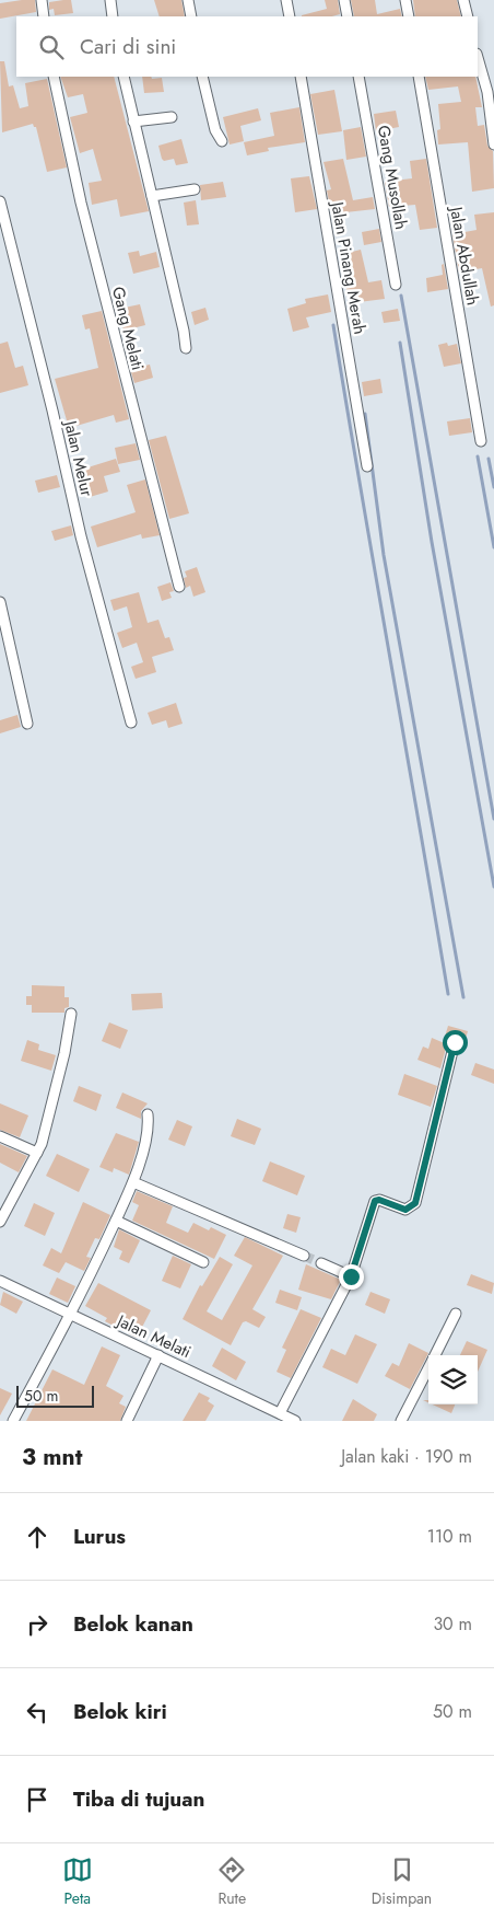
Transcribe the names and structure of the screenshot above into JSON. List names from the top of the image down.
{
  "streets": {
    "street": [
      "Gang Musollah",
      "Jalan Abdullah",
      "Jalan Pinang Merah",
      "Gang Melati",
      "Jalan Melur",
      "Jalan Melati"
    ]
  },
  "scale_bar": "50 m",
  "page": {
    "search": "Cari di sini",
    "scale": "50 m",
    "heading": ["3 mnt", "Jalan kaki · 190 m"],
    "list": [
      ["Lurus", "110 m"],
      ["Belok kanan", "30 m"],
      ["Belok kiri", "50 m"],
      "Tiba di tujuan"
    ],
    "nav": ["Peta", "Rute", "Disimpan"]
  }
}
